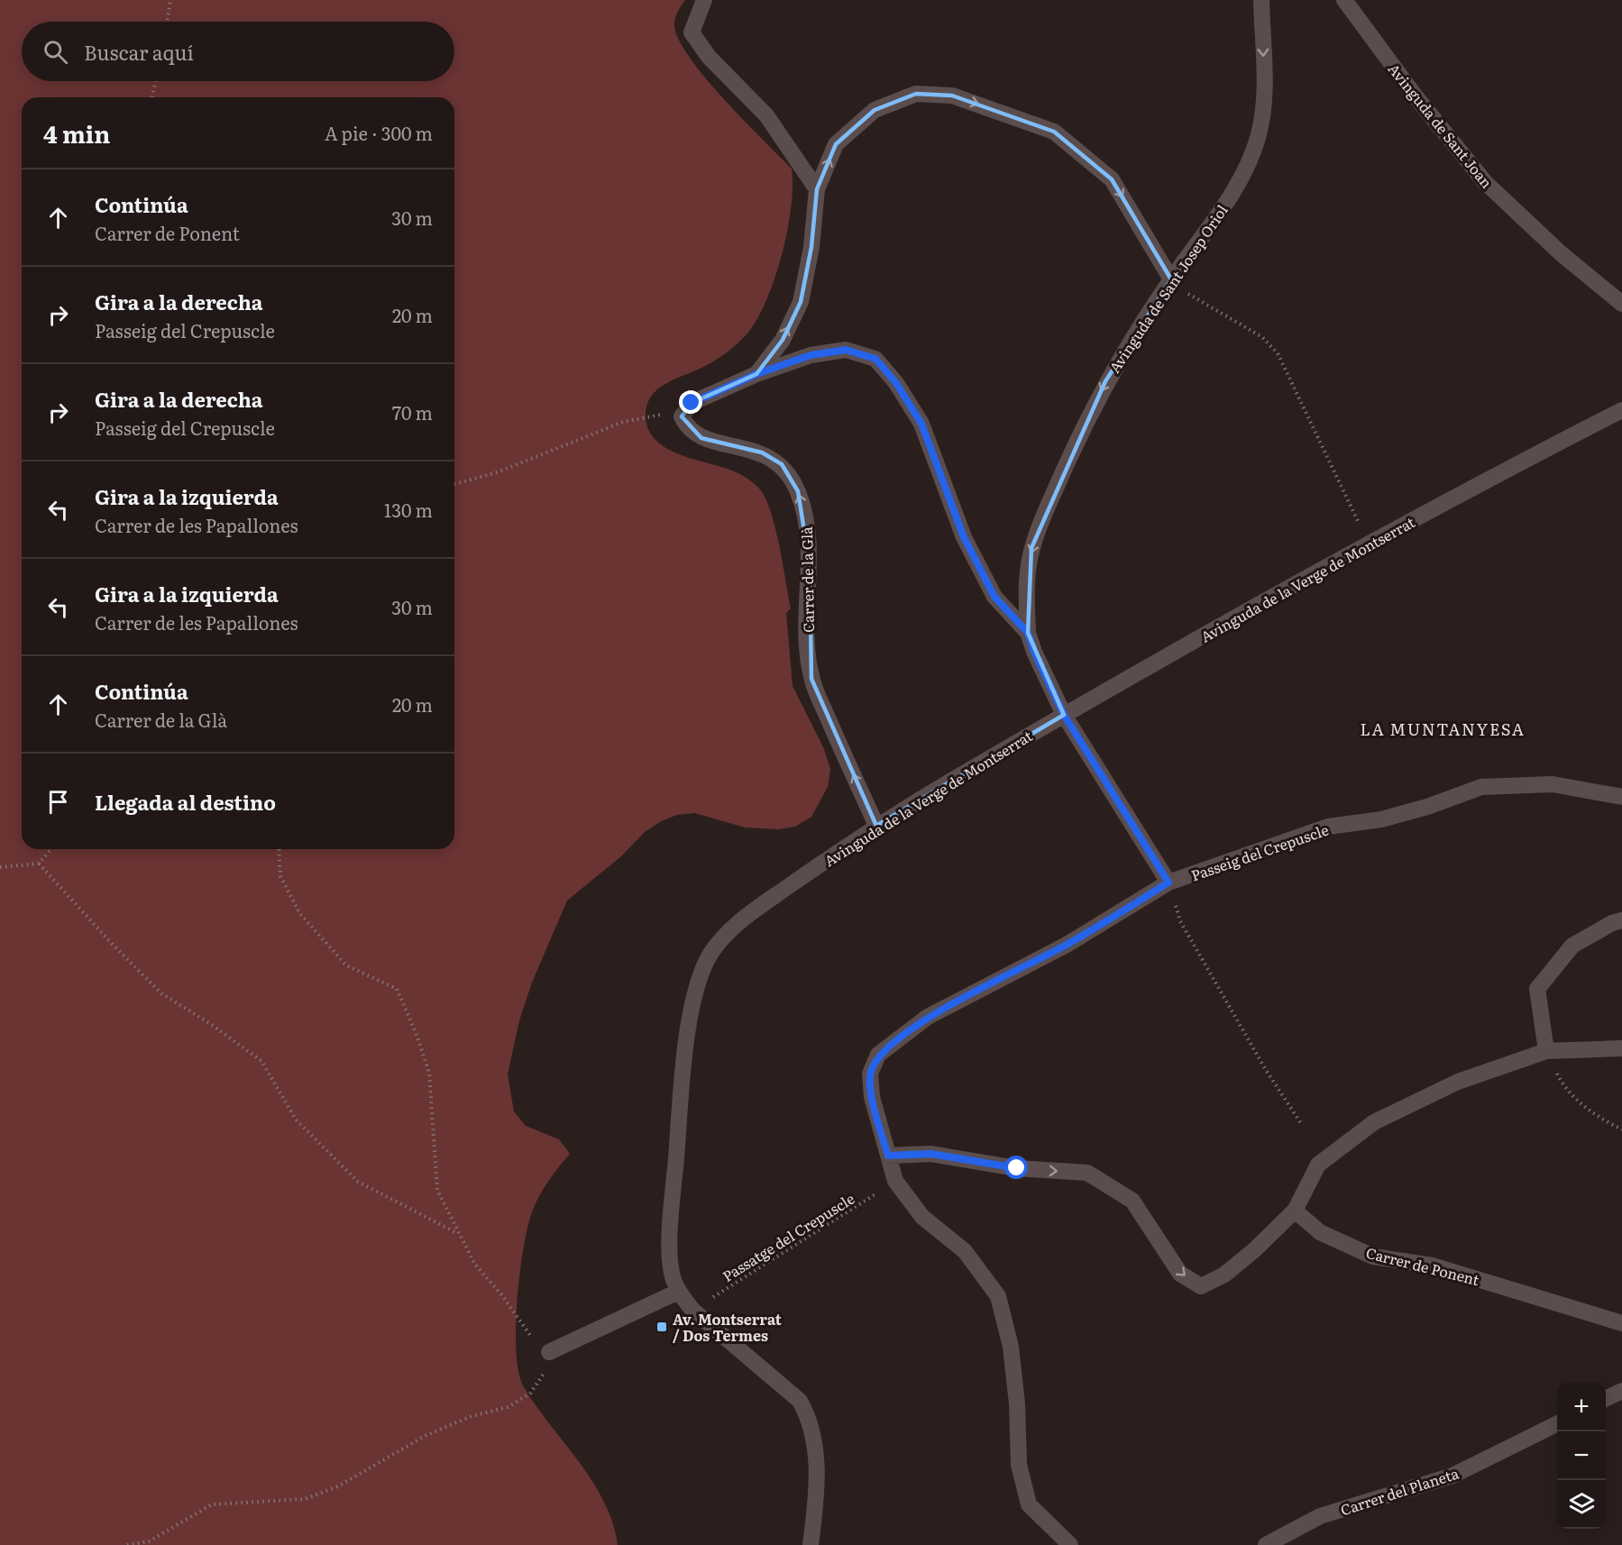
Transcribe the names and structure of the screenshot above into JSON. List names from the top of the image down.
{
  "streets": {
    "street": [
      "Avinguda de Sant Joan",
      "Avinguda de Sant Josep Oriol",
      "Avinguda de la Verge de Montserrat",
      "Carrer de la Glà",
      "Passeig del Crepuscle",
      "Carrer de Ponent",
      "Carrer del Planeta"
    ],
    "path": ["Passatge del Crepuscle"]
  },
  "crossings": [
    ["Avinguda de la Verge de Montserrat", "Carrer de la Glà"],
    ["Avinguda de la Verge de Montserrat", "Passatge del Crepuscle"],
    ["Passeig del Crepuscle", "Passatge del Crepuscle"]
  ],
  "one_way": ["Avinguda de Sant Josep Oriol", "Carrer de la Glà"],
  "districts": ["LA MUNTANYESA"],
  "places": {
    "transit": ["Av. Montserrat / Dos Termes"]
  },
  "page": {
    "search": "Buscar aquí",
    "heading": ["4 min", "A pie · 300 m"],
    "list": [
      ["Continúa", "Carrer de Ponent", "30 m"],
      ["Gira a la derecha", "Passeig del Crepuscle", "20 m"],
      ["Gira a la derecha", "Passeig del Crepuscle", "70 m"],
      ["Gira a la izquierda", "Carrer de les Papallones", "130 m"],
      ["Gira a la izquierda", "Carrer de les Papallones", "30 m"],
      ["Continúa", "Carrer de la Glà", "20 m"],
      "Llegada al destino"
    ],
    "map_buttons": ["+", "−"]
  }
}
